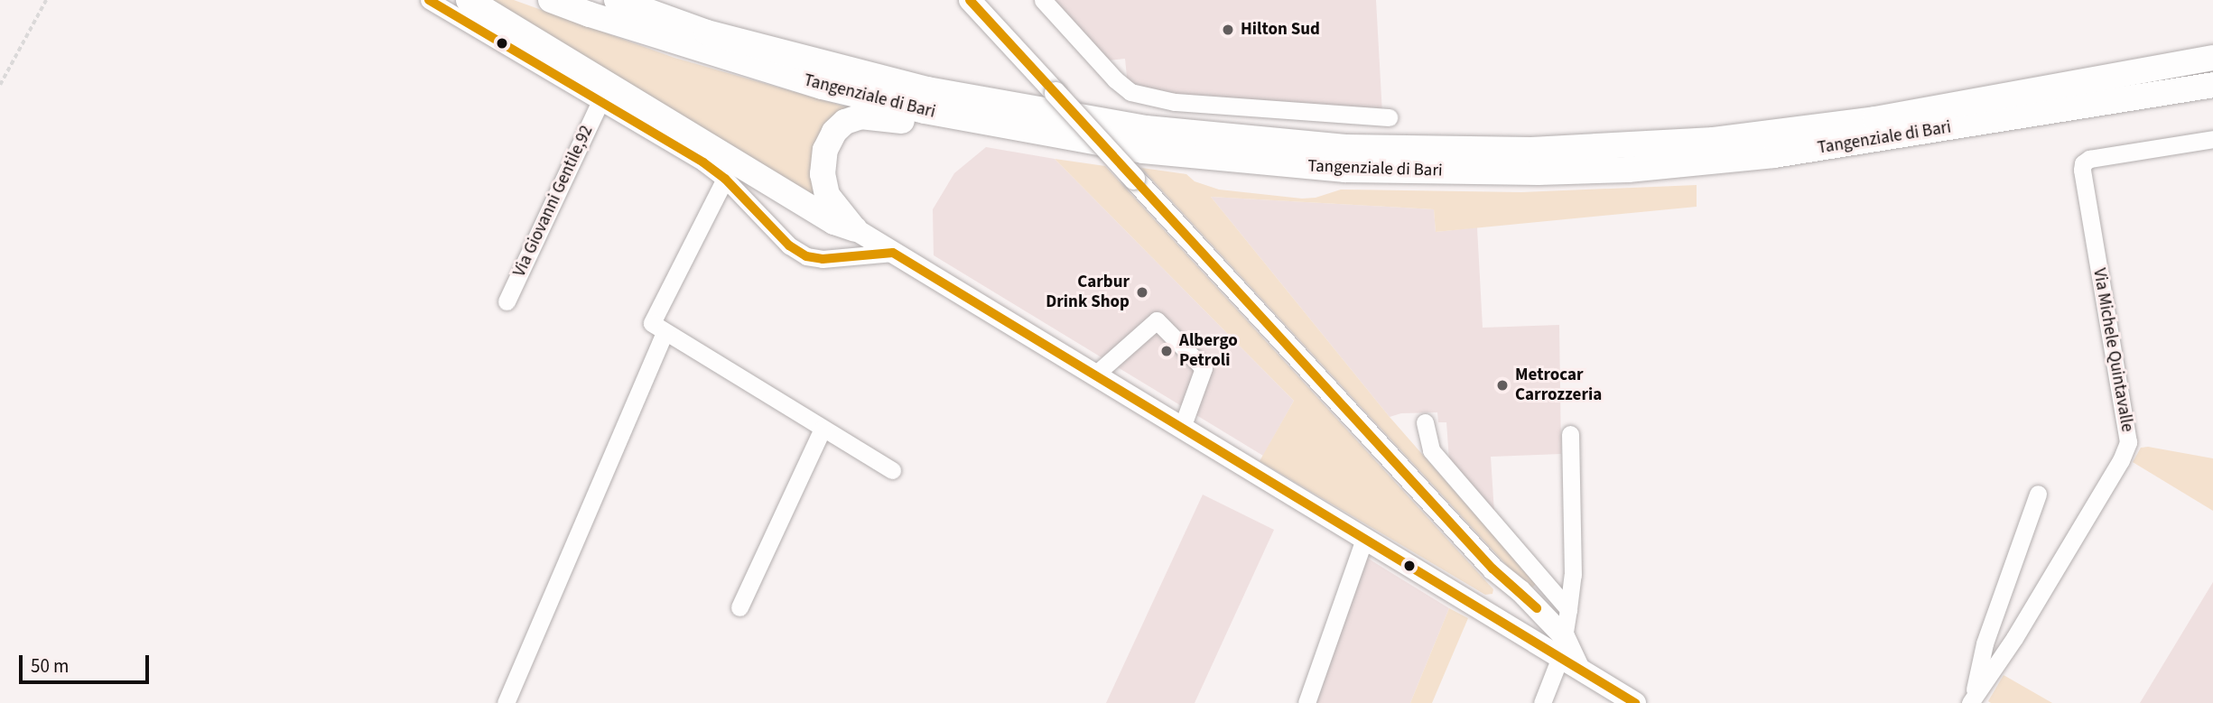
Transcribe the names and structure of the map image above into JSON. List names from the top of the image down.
{
  "streets": {
    "highway": ["Tangenziale di Bari"],
    "street": ["Via Giovanni Gentile,92", "Via Michele Quintavalle"]
  },
  "places": [
    "Hilton Sud",
    "Carbur Drink Shop",
    "Albergo Petroli",
    "Metrocar Carrozzeria"
  ],
  "scale_bar": "50 m"
}
